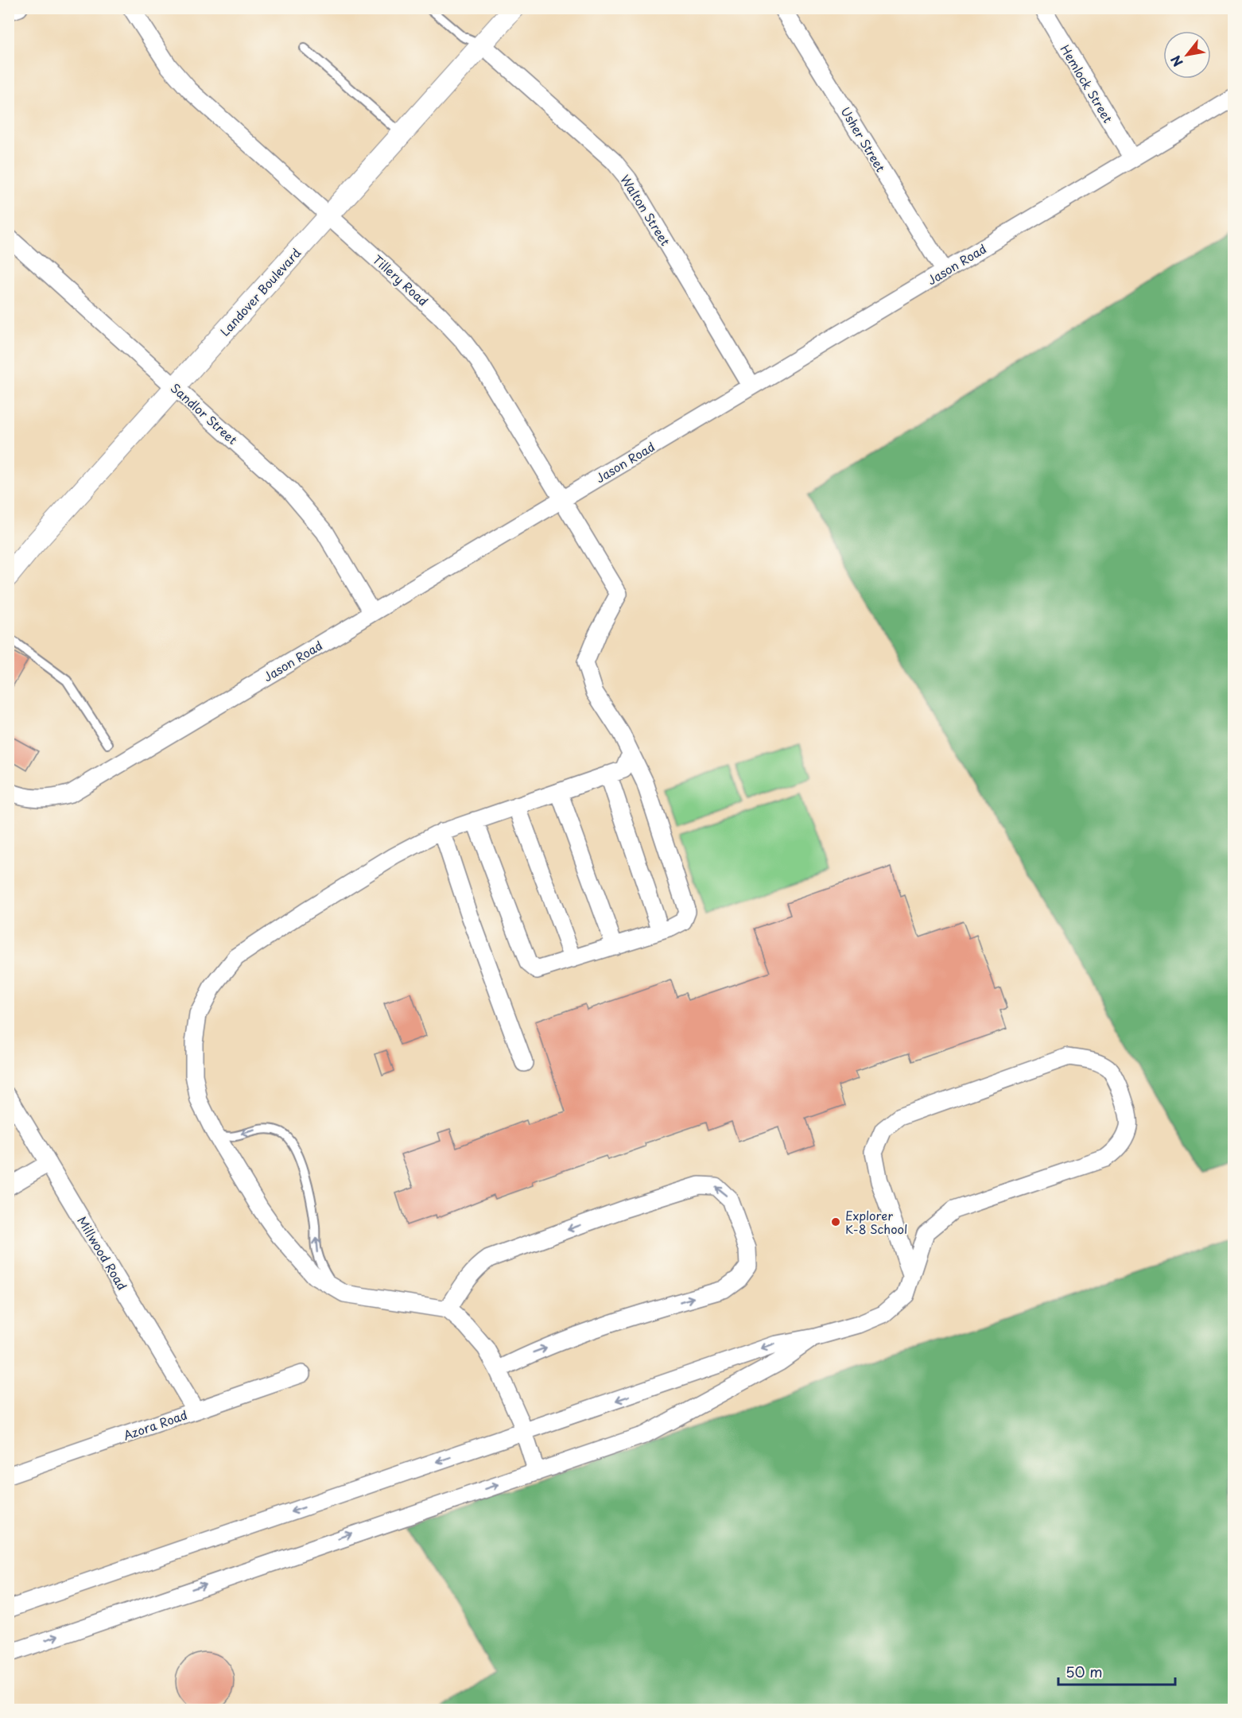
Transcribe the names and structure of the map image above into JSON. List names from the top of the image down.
{
  "streets": {
    "street": [
      "Hemlock Street",
      "Usher Street",
      "Walton Street",
      "Jason Road",
      "Tillery Road",
      "Landover Boulevard",
      "Sandlor Street",
      "Millwood Road",
      "Azora Road"
    ]
  },
  "crossings": [
    ["Hemlock Street", "Jason Road"],
    ["Usher Street", "Jason Road"],
    ["Walton Street", "Jason Road"],
    ["Walton Street", "Landover Boulevard"],
    ["Jason Road", "Tillery Road"],
    ["Jason Road", "Sandlor Street"],
    ["Tillery Road", "Landover Boulevard"],
    ["Landover Boulevard", "Sandlor Street"],
    ["Millwood Road", "Azora Road"]
  ],
  "places": ["Explorer K-8 School"],
  "scale_bar": "50 m",
  "north": "bottom left"
}
